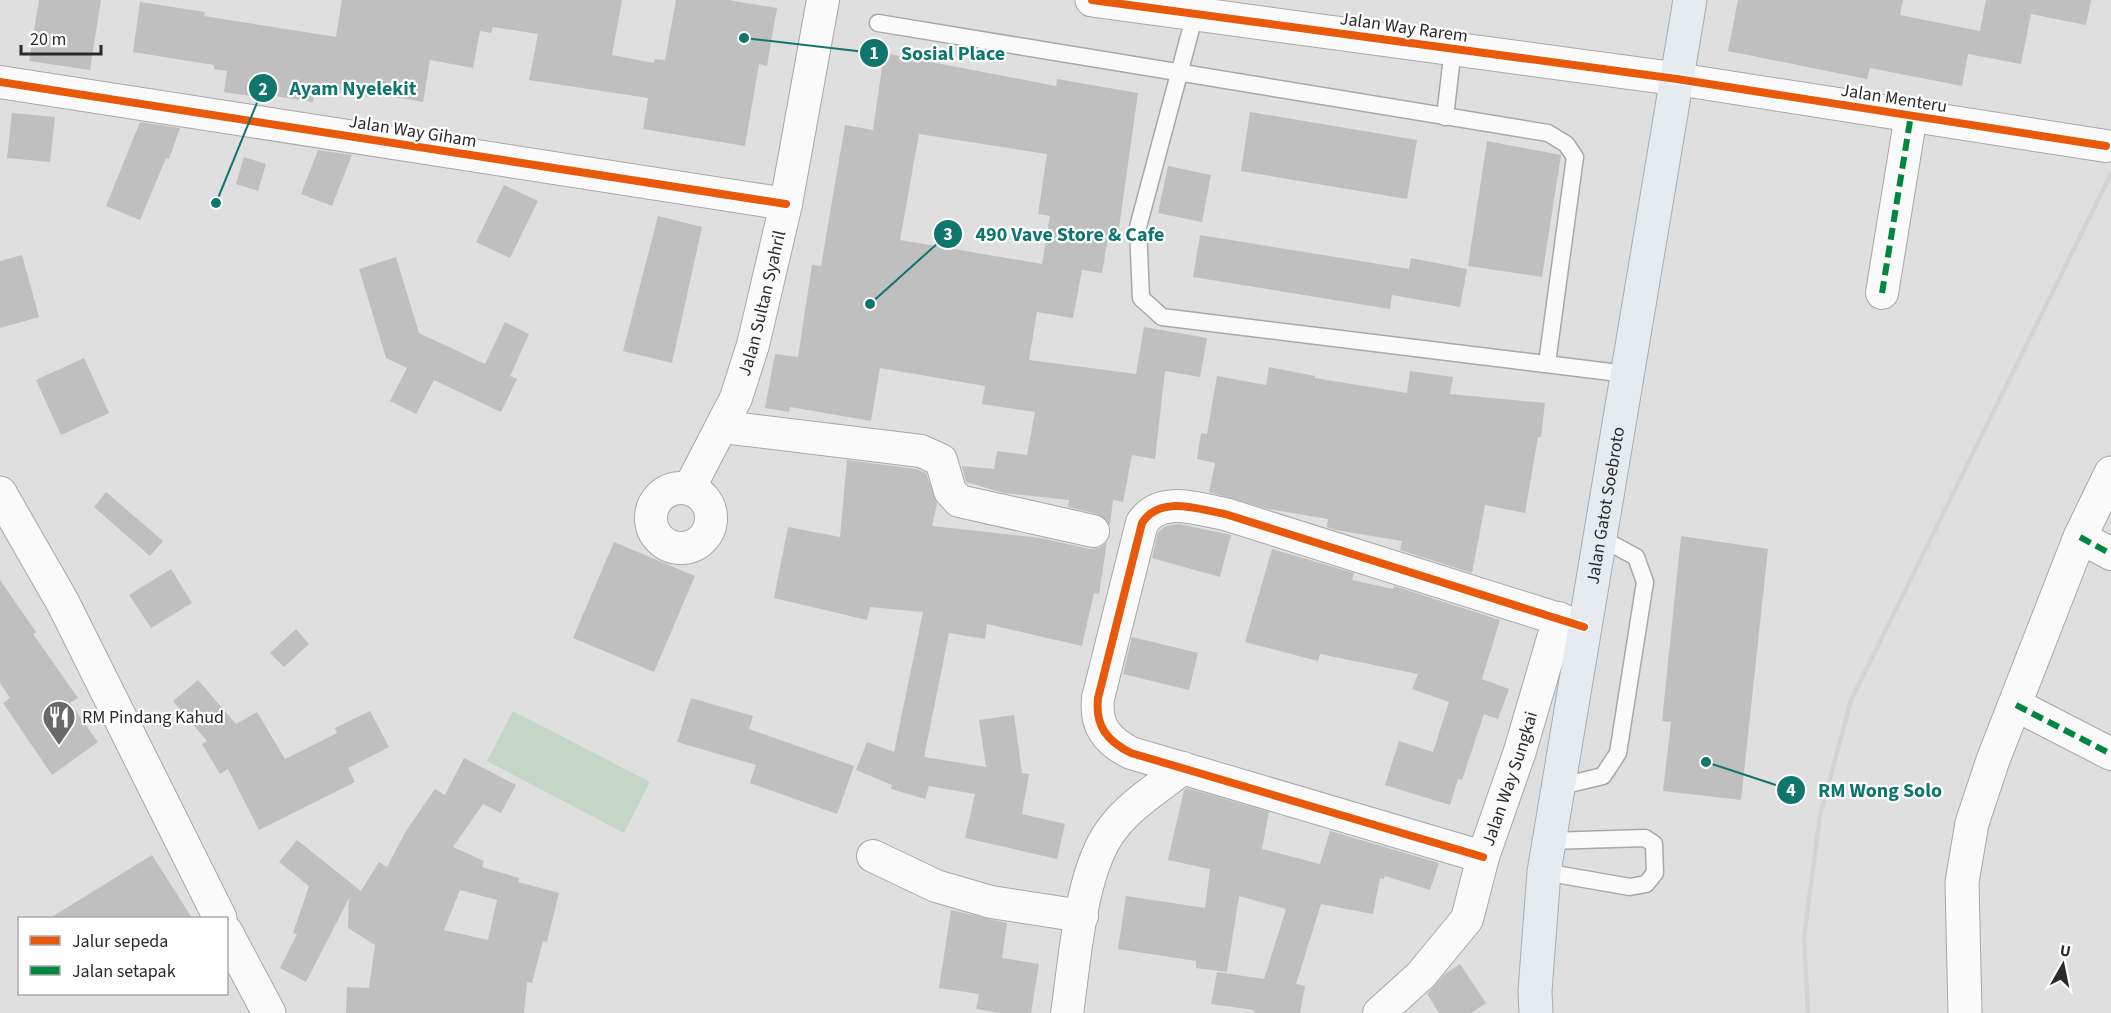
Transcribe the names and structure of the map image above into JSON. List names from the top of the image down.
{
  "streets": {
    "main road": ["Jalan Gatot Soebroto"],
    "street": [
      "Jalan Way Rarem",
      "Jalan Menteru",
      "Jalan Way Giham",
      "Jalan Sultan Syahril",
      "Jalan Way Sungkai"
    ]
  },
  "crossings": [
    ["Jalan Way Rarem", "Jalan Menteru"],
    ["Jalan Way Rarem", "Jalan Gatot Soebroto"],
    ["Jalan Menteru", "Jalan Gatot Soebroto"],
    ["Jalan Way Giham", "Jalan Sultan Syahril"],
    ["Jalan Gatot Soebroto", "Jalan Way Sungkai"]
  ],
  "places": {
    "other": [
      "Sosial Place",
      "Ayam Nyelekit",
      "490 Vave Store & Cafe",
      "RM Wong Solo"
    ],
    "restaurant": ["RM Pindang Kahud"]
  },
  "legend": ["Jalur sepeda", "Jalan setapak"],
  "scale_bar": "20 m",
  "north": "top"
}
